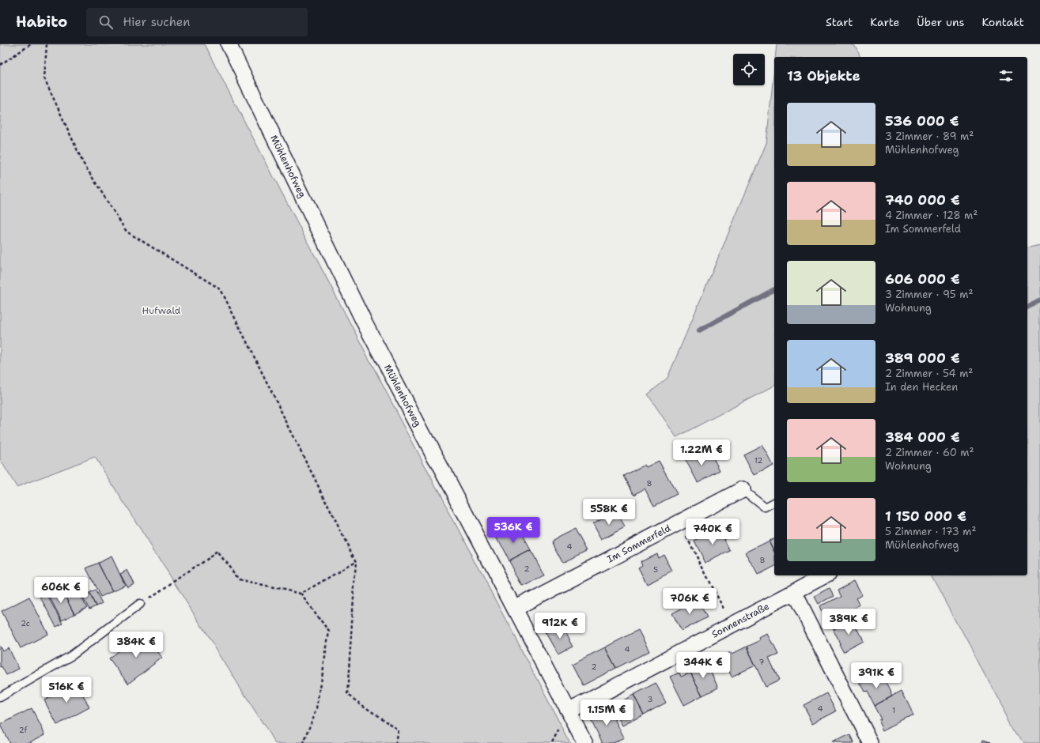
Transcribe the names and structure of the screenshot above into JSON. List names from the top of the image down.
{
  "streets": {
    "street": ["Mühlenhofweg", "Im Sommerfeld", "Sonnenstraße"]
  },
  "crossings": [
    ["Mühlenhofweg", "Im Sommerfeld"],
    ["Mühlenhofweg", "Sonnenstraße"]
  ],
  "parks": ["Hufwald"],
  "house_numbers": [
    "12",
    "8",
    "4",
    "8",
    "2",
    "5",
    "2c",
    "4",
    "7",
    "2",
    "3",
    "4",
    "1",
    "2f"
  ],
  "page": {
    "header": "Habito",
    "search": "Hier suchen",
    "nav": [
      "Start",
      "Karte",
      "Über uns",
      "Kontakt"
    ],
    "heading": "13 Objekte",
    "list": [
      {
        "name": "536 000 €",
        "note": "3 Zimmer · 89 m² · Mühlenhofweg"
      },
      {
        "name": "740 000 €",
        "note": "4 Zimmer · 128 m² · Im Sommerfeld"
      },
      {
        "name": "606 000 €",
        "note": "3 Zimmer · 95 m² · Wohnung"
      },
      {
        "name": "389 000 €",
        "note": "2 Zimmer · 54 m² · In den Hecken"
      },
      {
        "name": "384 000 €",
        "note": "2 Zimmer · 60 m² · Wohnung"
      },
      {
        "name": "1 150 000 €",
        "note": "5 Zimmer · 173 m² · Mühlenhofweg"
      }
    ],
    "price": [
      "1.22M €",
      "558K €",
      "536K €",
      "740K €",
      "606K €",
      "706K €",
      "389K €",
      "912K €",
      "384K €",
      "344K €",
      "391K €",
      "516K €",
      "1.15M €"
    ]
  }
}
